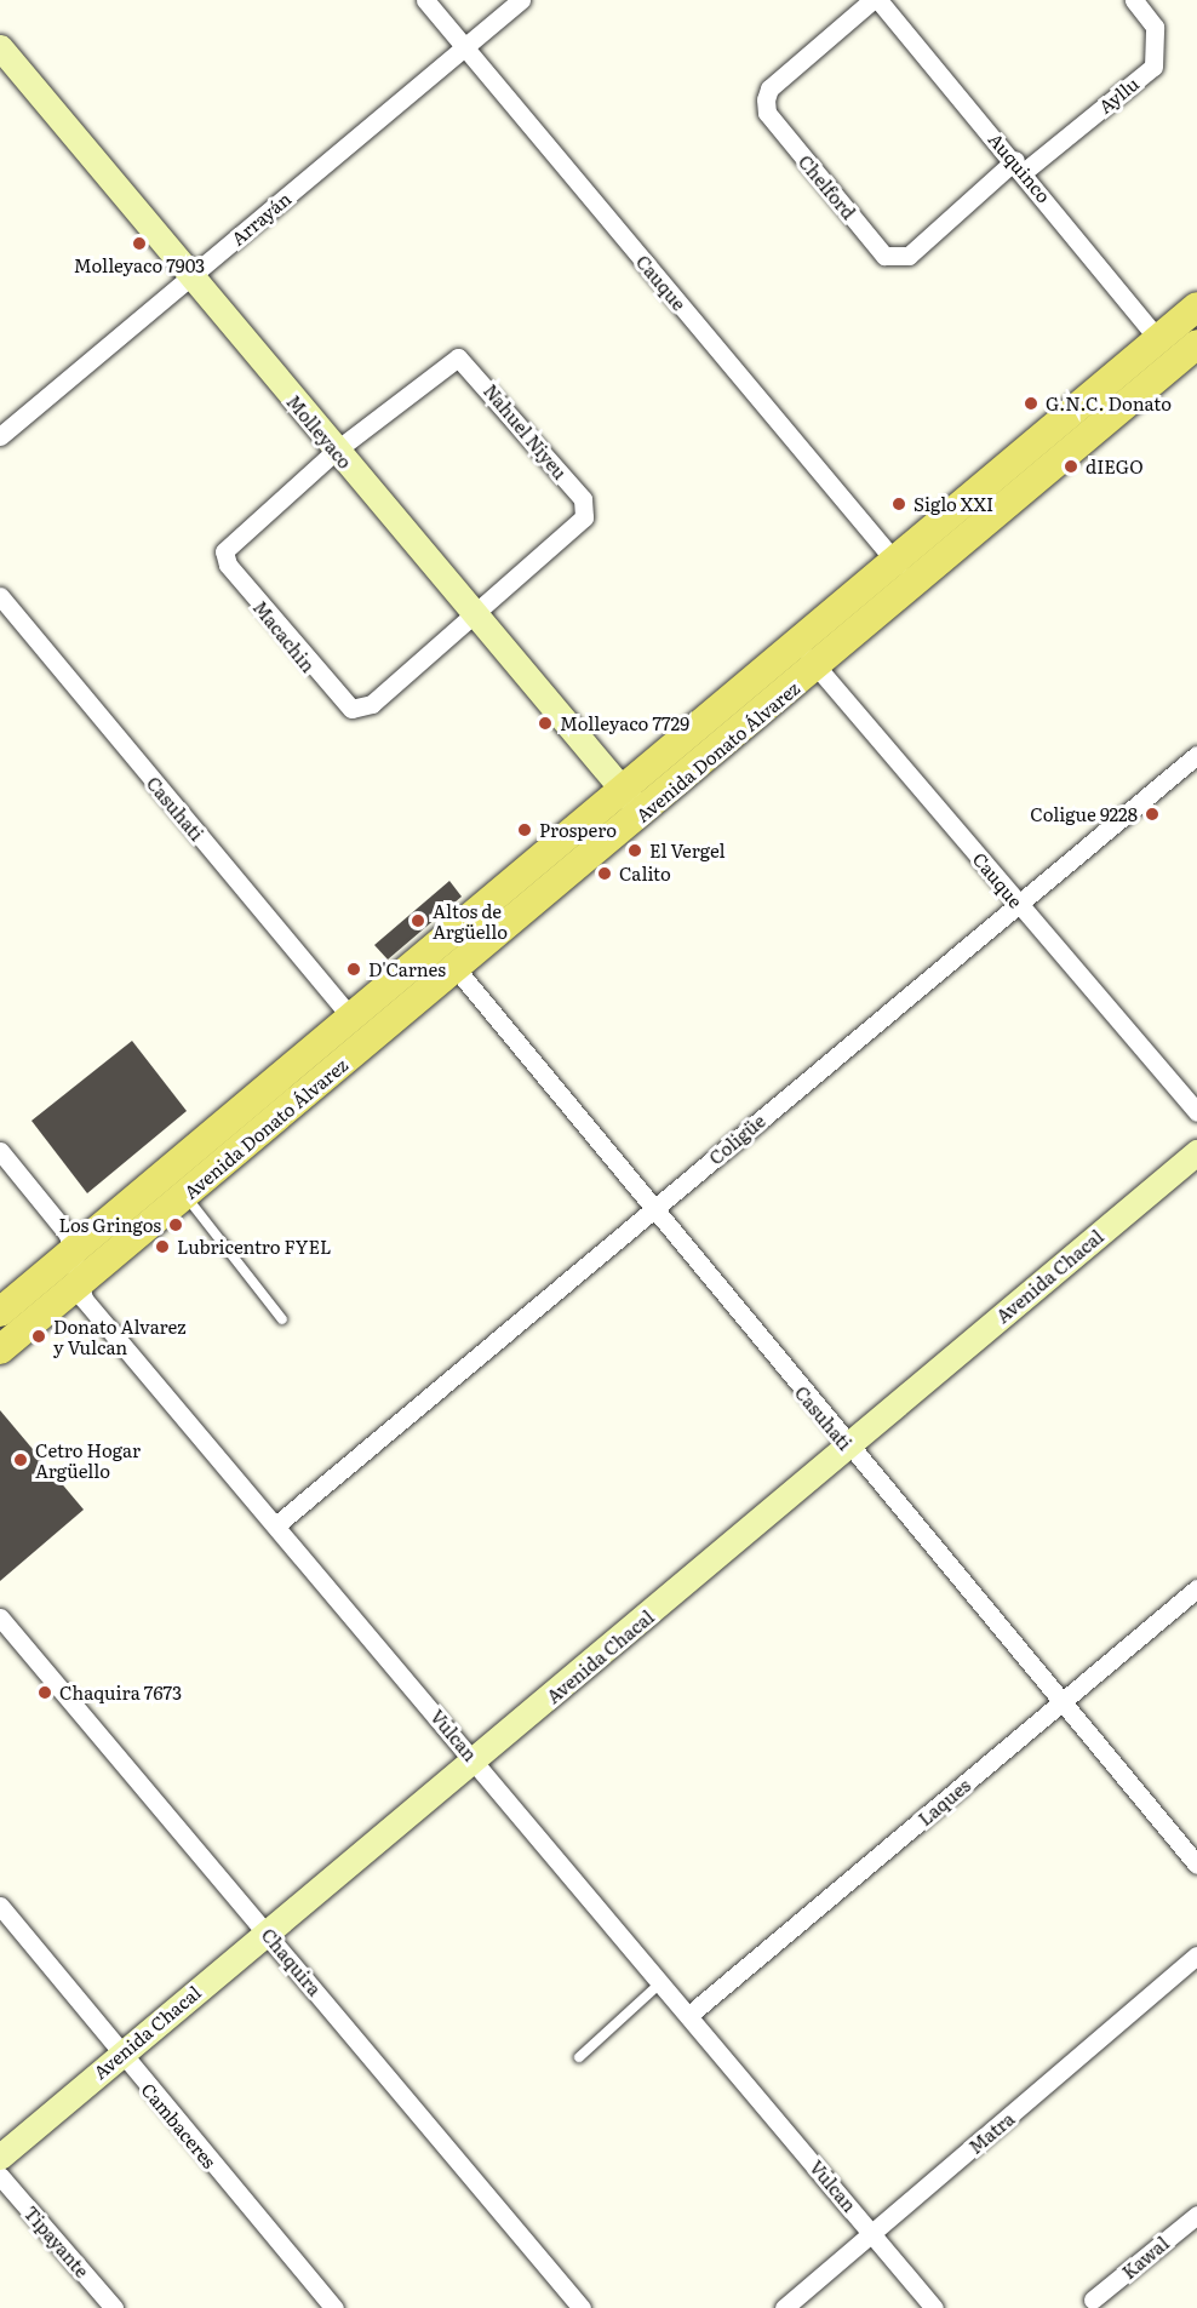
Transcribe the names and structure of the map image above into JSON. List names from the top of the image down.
{
  "streets": {
    "main road": ["Molleyaco", "Avenida Donato Álvarez", "Avenida Chacal"],
    "street": [
      "Ayllu",
      "Auquinco",
      "Chelford",
      "Arrayán",
      "Cauque",
      "Nahuel Niyeu",
      "Macachin",
      "Casuhati",
      "Coligüe",
      "Vulcan",
      "Laques",
      "Chaquira",
      "Cambaceres",
      "Matra",
      "Tipayante",
      "Kawal"
    ]
  },
  "crossings": [
    ["Ayllu", "Auquinco"],
    ["Ayllu", "Chelford"],
    ["Auquinco", "Chelford"],
    ["Auquinco", "Avenida Donato Álvarez"],
    ["Arrayán", "Cauque"],
    ["Arrayán", "Molleyaco"],
    ["Cauque", "Avenida Donato Álvarez"],
    ["Cauque", "Coligüe"],
    ["Molleyaco", "Nahuel Niyeu"],
    ["Molleyaco", "Macachin"],
    ["Molleyaco", "Avenida Donato Álvarez"],
    ["Nahuel Niyeu", "Macachin"],
    ["Avenida Donato Álvarez", "Casuhati"],
    ["Avenida Donato Álvarez", "Vulcan"],
    ["Casuhati", "Coligüe"],
    ["Casuhati", "Avenida Chacal"],
    ["Casuhati", "Laques"],
    ["Coligüe", "Vulcan"],
    ["Avenida Chacal", "Vulcan"],
    ["Avenida Chacal", "Chaquira"],
    ["Avenida Chacal", "Cambaceres"],
    ["Vulcan", "Laques"],
    ["Vulcan", "Matra"]
  ],
  "places": [
    "Molleyaco 7903",
    "G.N.C. Donato",
    "dIEGO",
    "Siglo XXI",
    "Molleyaco 7729",
    "Coligue 9228",
    "Prospero",
    "El Vergel",
    "Calito",
    "Altos de Argüello",
    "D'Carnes",
    "Los Gringos",
    "Lubricentro FYEL",
    "Donato Alvarez y Vulcan",
    "Cetro Hogar Argüello",
    "Chaquira 7673"
  ]
}
